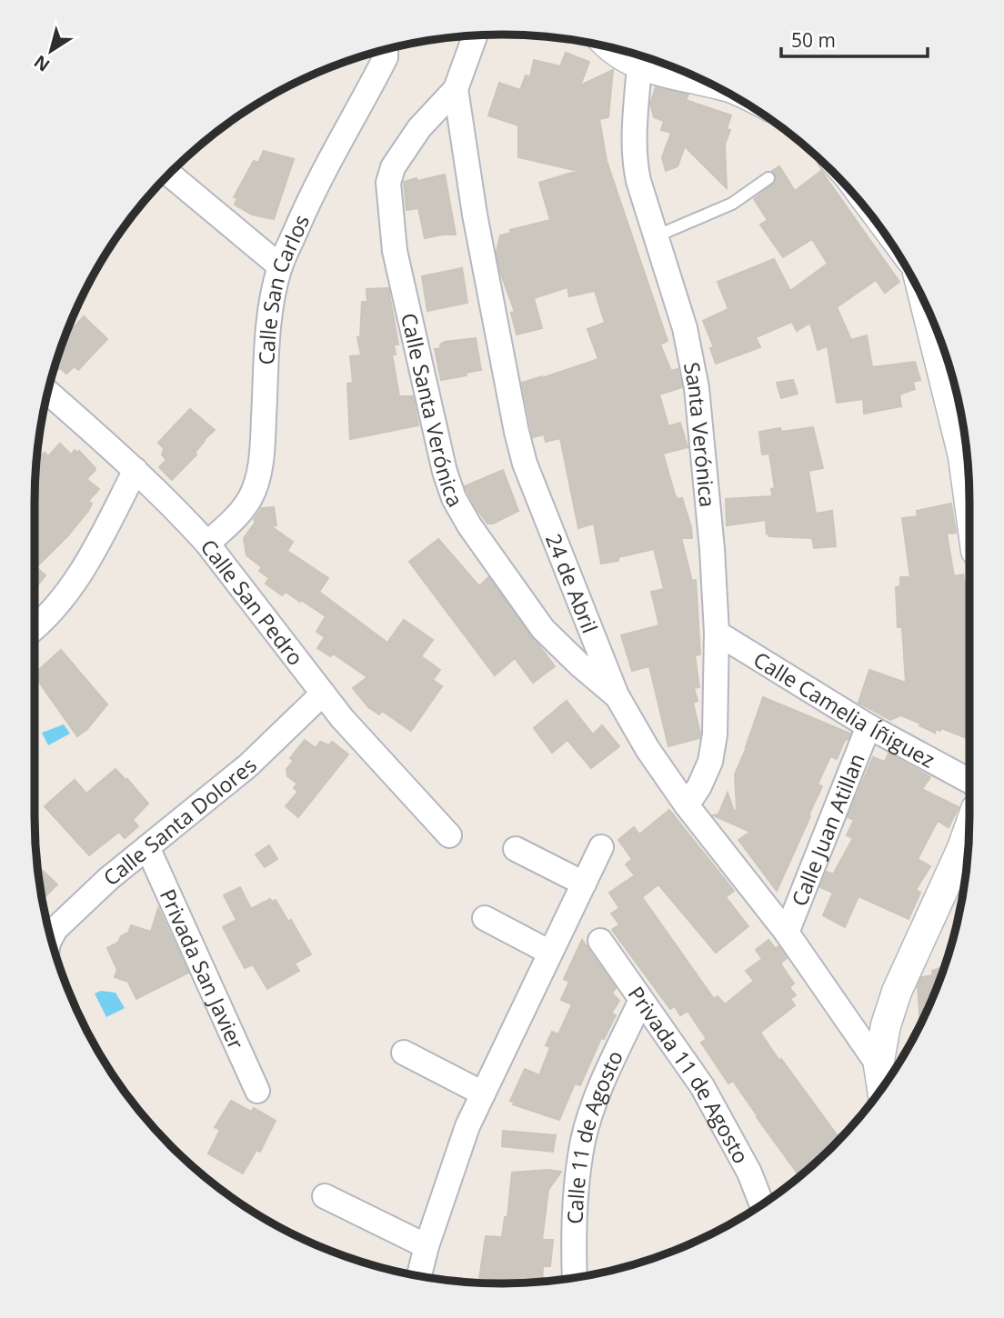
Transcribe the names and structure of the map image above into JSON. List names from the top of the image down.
{
  "streets": {
    "street": [
      "Calle San Carlos",
      "Calle Santa Verónica",
      "Santa Verónica",
      "24 de Abril",
      "Calle San Pedro",
      "Calle Camelia Íñiguez",
      "Calle Santa Dolores",
      "Calle Juan Atillan",
      "Privada San Javier",
      "Privada 11 de Agosto",
      "Calle 11 de Agosto"
    ]
  },
  "crossings": [
    ["Calle San Carlos", "Calle San Pedro"],
    ["Calle Santa Verónica", "24 de Abril"],
    ["Santa Verónica", "24 de Abril"],
    ["Santa Verónica", "Calle Camelia Íñiguez"],
    ["24 de Abril", "Calle Juan Atillan"],
    ["Calle San Pedro", "Calle Santa Dolores"],
    ["Calle Camelia Íñiguez", "Calle Juan Atillan"],
    ["Calle Santa Dolores", "Privada San Javier"],
    ["Privada 11 de Agosto", "Calle 11 de Agosto"]
  ],
  "scale_bar": "50 m",
  "north": "bottom left"
}
